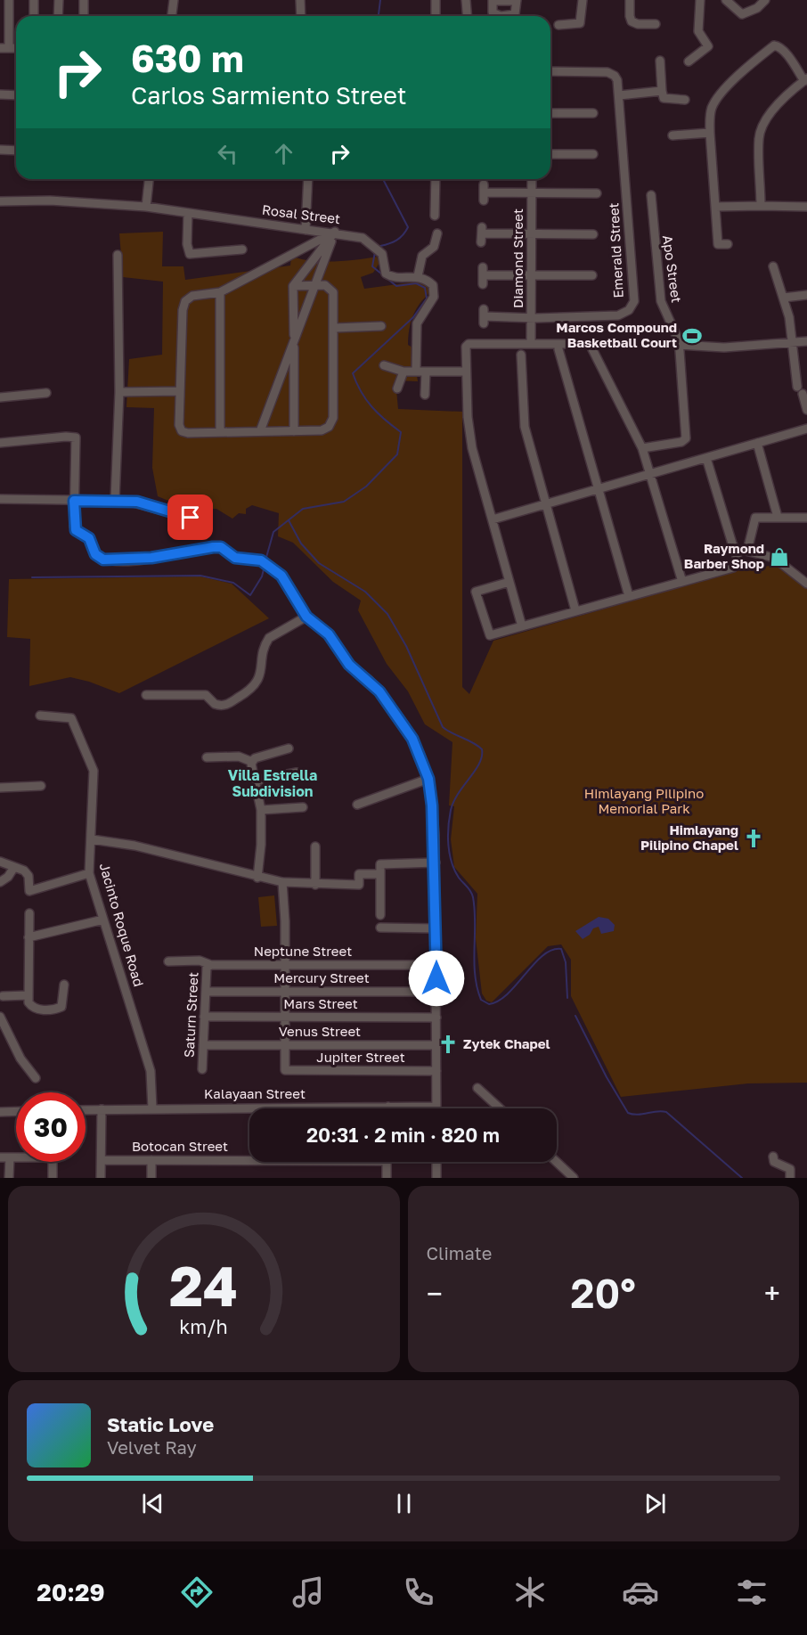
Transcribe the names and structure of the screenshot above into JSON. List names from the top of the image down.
{
  "streets": {
    "street": [
      "Rosal Street",
      "Emerald Street",
      "Diamond Street",
      "Apo Street",
      "Jacinto Roque Road",
      "Neptune Street",
      "Mercury Street",
      "Mars Street",
      "Saturn Street",
      "Venus Street",
      "Jupiter Street",
      "Kalayaan Street",
      "Botocan Street"
    ]
  },
  "crossings": [
    ["Emerald Street", "Diamond Street"],
    ["Jacinto Roque Road", "Kalayaan Street"],
    ["Neptune Street", "Saturn Street"],
    ["Mercury Street", "Saturn Street"],
    ["Mars Street", "Saturn Street"],
    ["Saturn Street", "Venus Street"],
    ["Venus Street", "Jupiter Street"]
  ],
  "districts": ["Villa Estrella Subdivision"],
  "parks": ["Himlayang Pilipino Memorial Park"],
  "places": {
    "sports": ["Marcos Compound Basketball Court"],
    "shop": ["Raymond Barber Shop"],
    "church": ["Himlayang Pilipino Chapel", "Zytek Chapel"]
  },
  "page": {
    "turn": ["630 m", "Carlos Sarmiento Street"],
    "limit": "30",
    "trip": "20:31 · 2 min · 820 m",
    "tile": "Climate",
    "heat": ["−", "20°", "+"],
    "song": ["Static Love", "Velvet Ray"],
    "tabs": "20:29",
    "gauge": ["24", "km/h"]
  }
}
